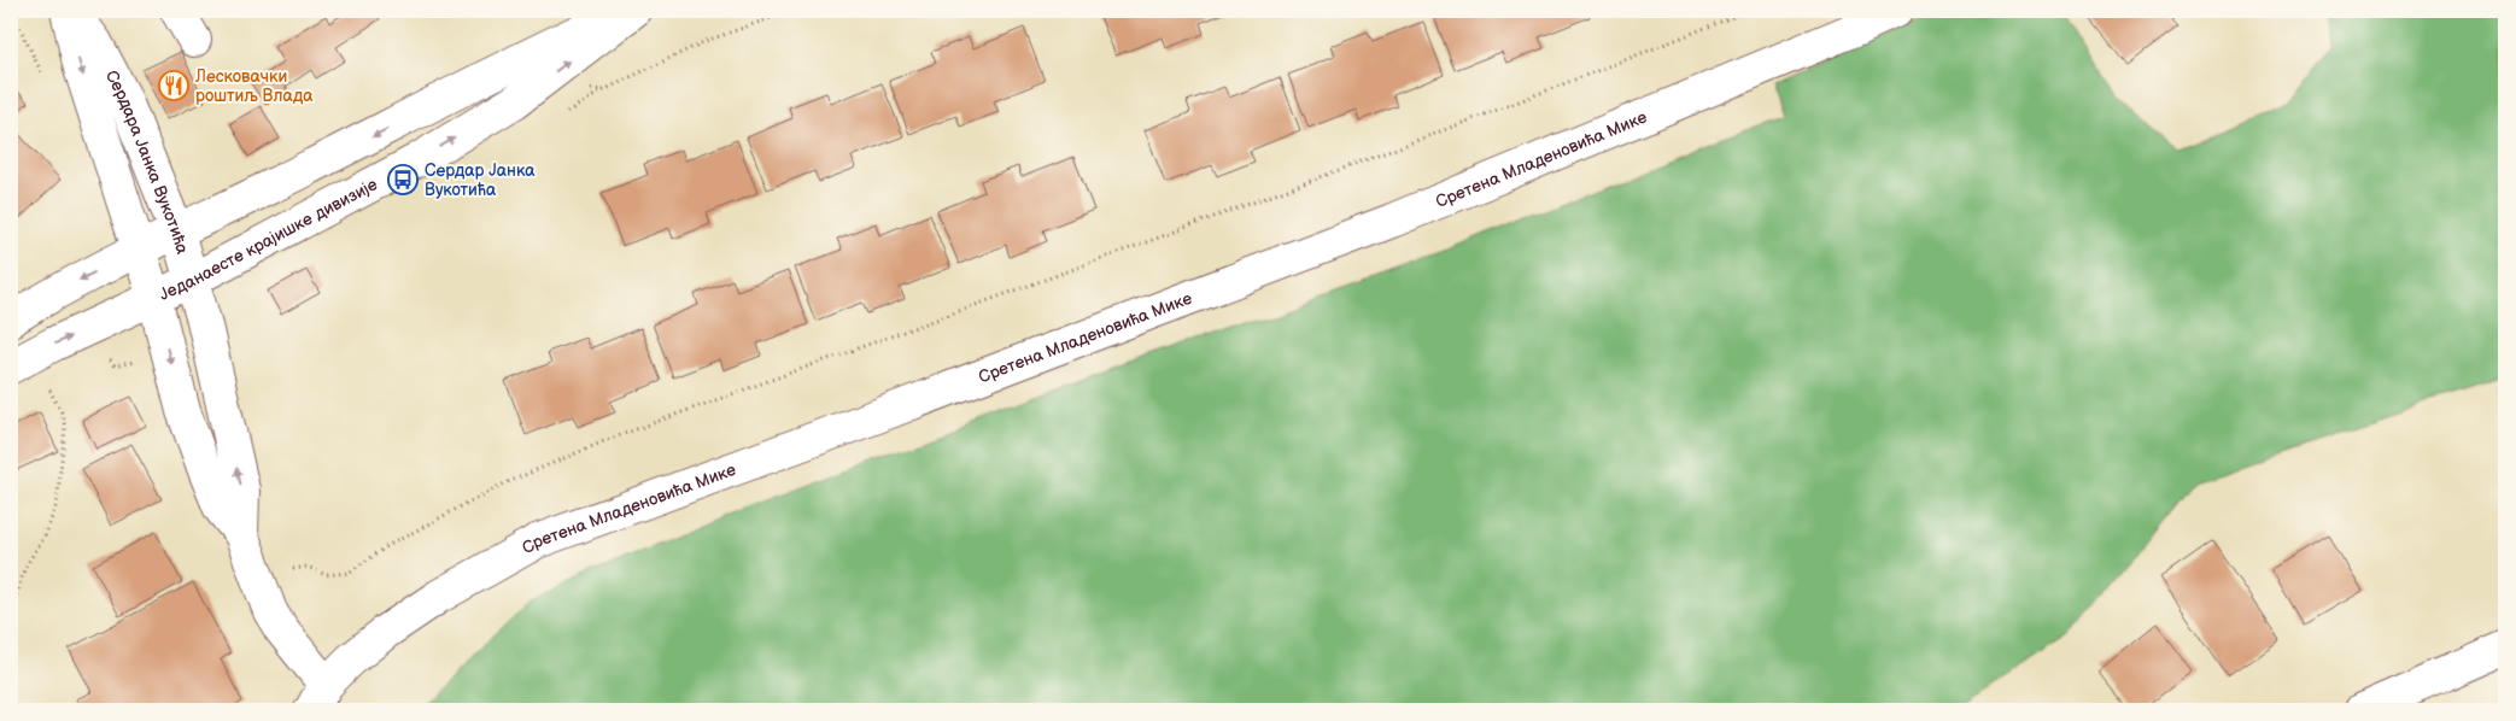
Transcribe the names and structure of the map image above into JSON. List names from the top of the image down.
{
  "streets": {
    "street": ["Сретена Младеновића Мике", "Сердара Јанка Вукотића", "Једанаесте крајишке дивизије"]
  },
  "crossings": [
    ["Сретена Младеновића Мике", "Сердара Јанка Вукотића"],
    ["Сердара Јанка Вукотића", "Једанаесте крајишке дивизије"]
  ],
  "places": {
    "restaurant": ["Лесковачки роштиљ Влада"],
    "bus stop": ["Сердар Јанка Вукотића"]
  }
}
